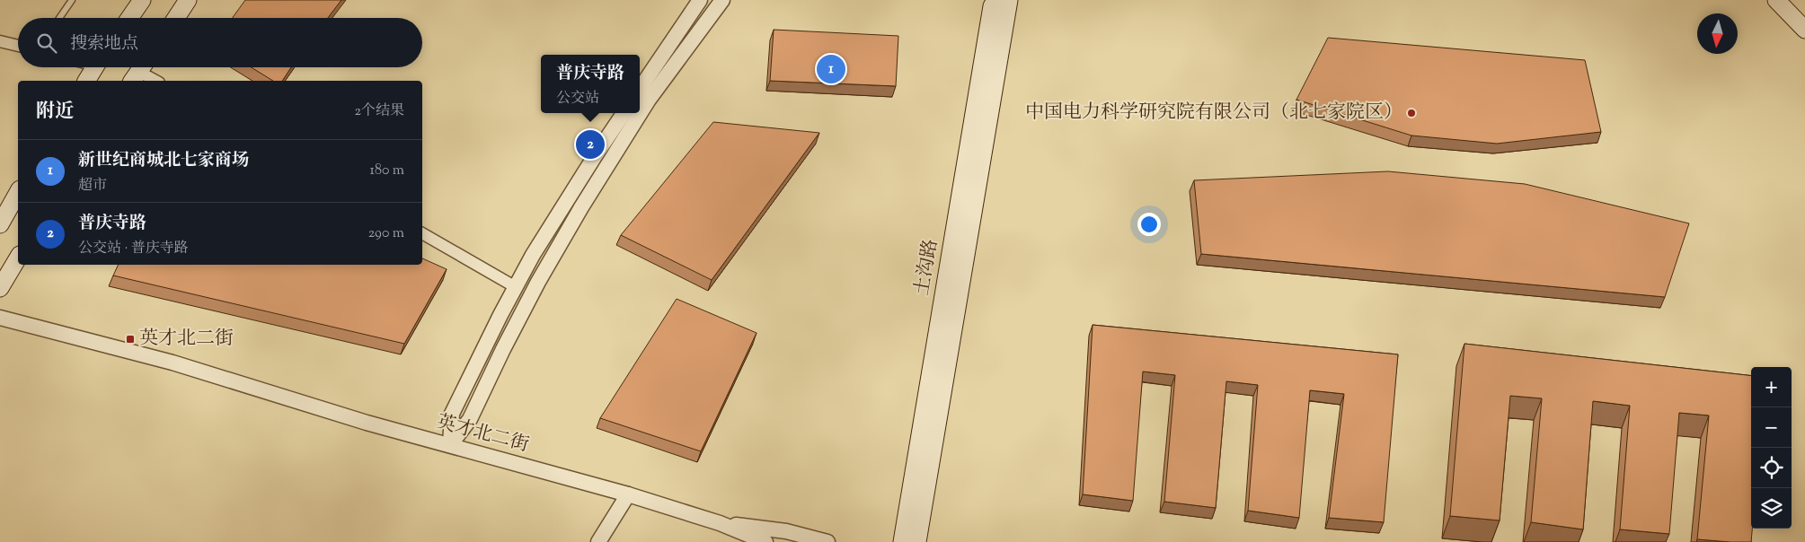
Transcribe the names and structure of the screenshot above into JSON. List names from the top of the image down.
{
  "streets": {
    "main road": ["土沟路"],
    "street": ["英才北二街"]
  },
  "places": {
    "other": ["中国电力科学研究院有限公司（北七家院区）"],
    "transit": ["英才北二街"]
  },
  "north": "bottom",
  "page": {
    "search": "搜索地点",
    "pins": ["1", "2"],
    "popup": ["普庆寺路", "公交站"],
    "heading": ["附近", "2个结果"],
    "list": [
      {
        "mark": "1",
        "name": "新世纪商城北七家商场",
        "note": "超市",
        "value": "180 m"
      },
      {
        "mark": "2",
        "name": "普庆寺路",
        "note": "公交站 · 普庆寺路",
        "value": "290 m"
      }
    ],
    "map_buttons": ["+", "−"]
  }
}
